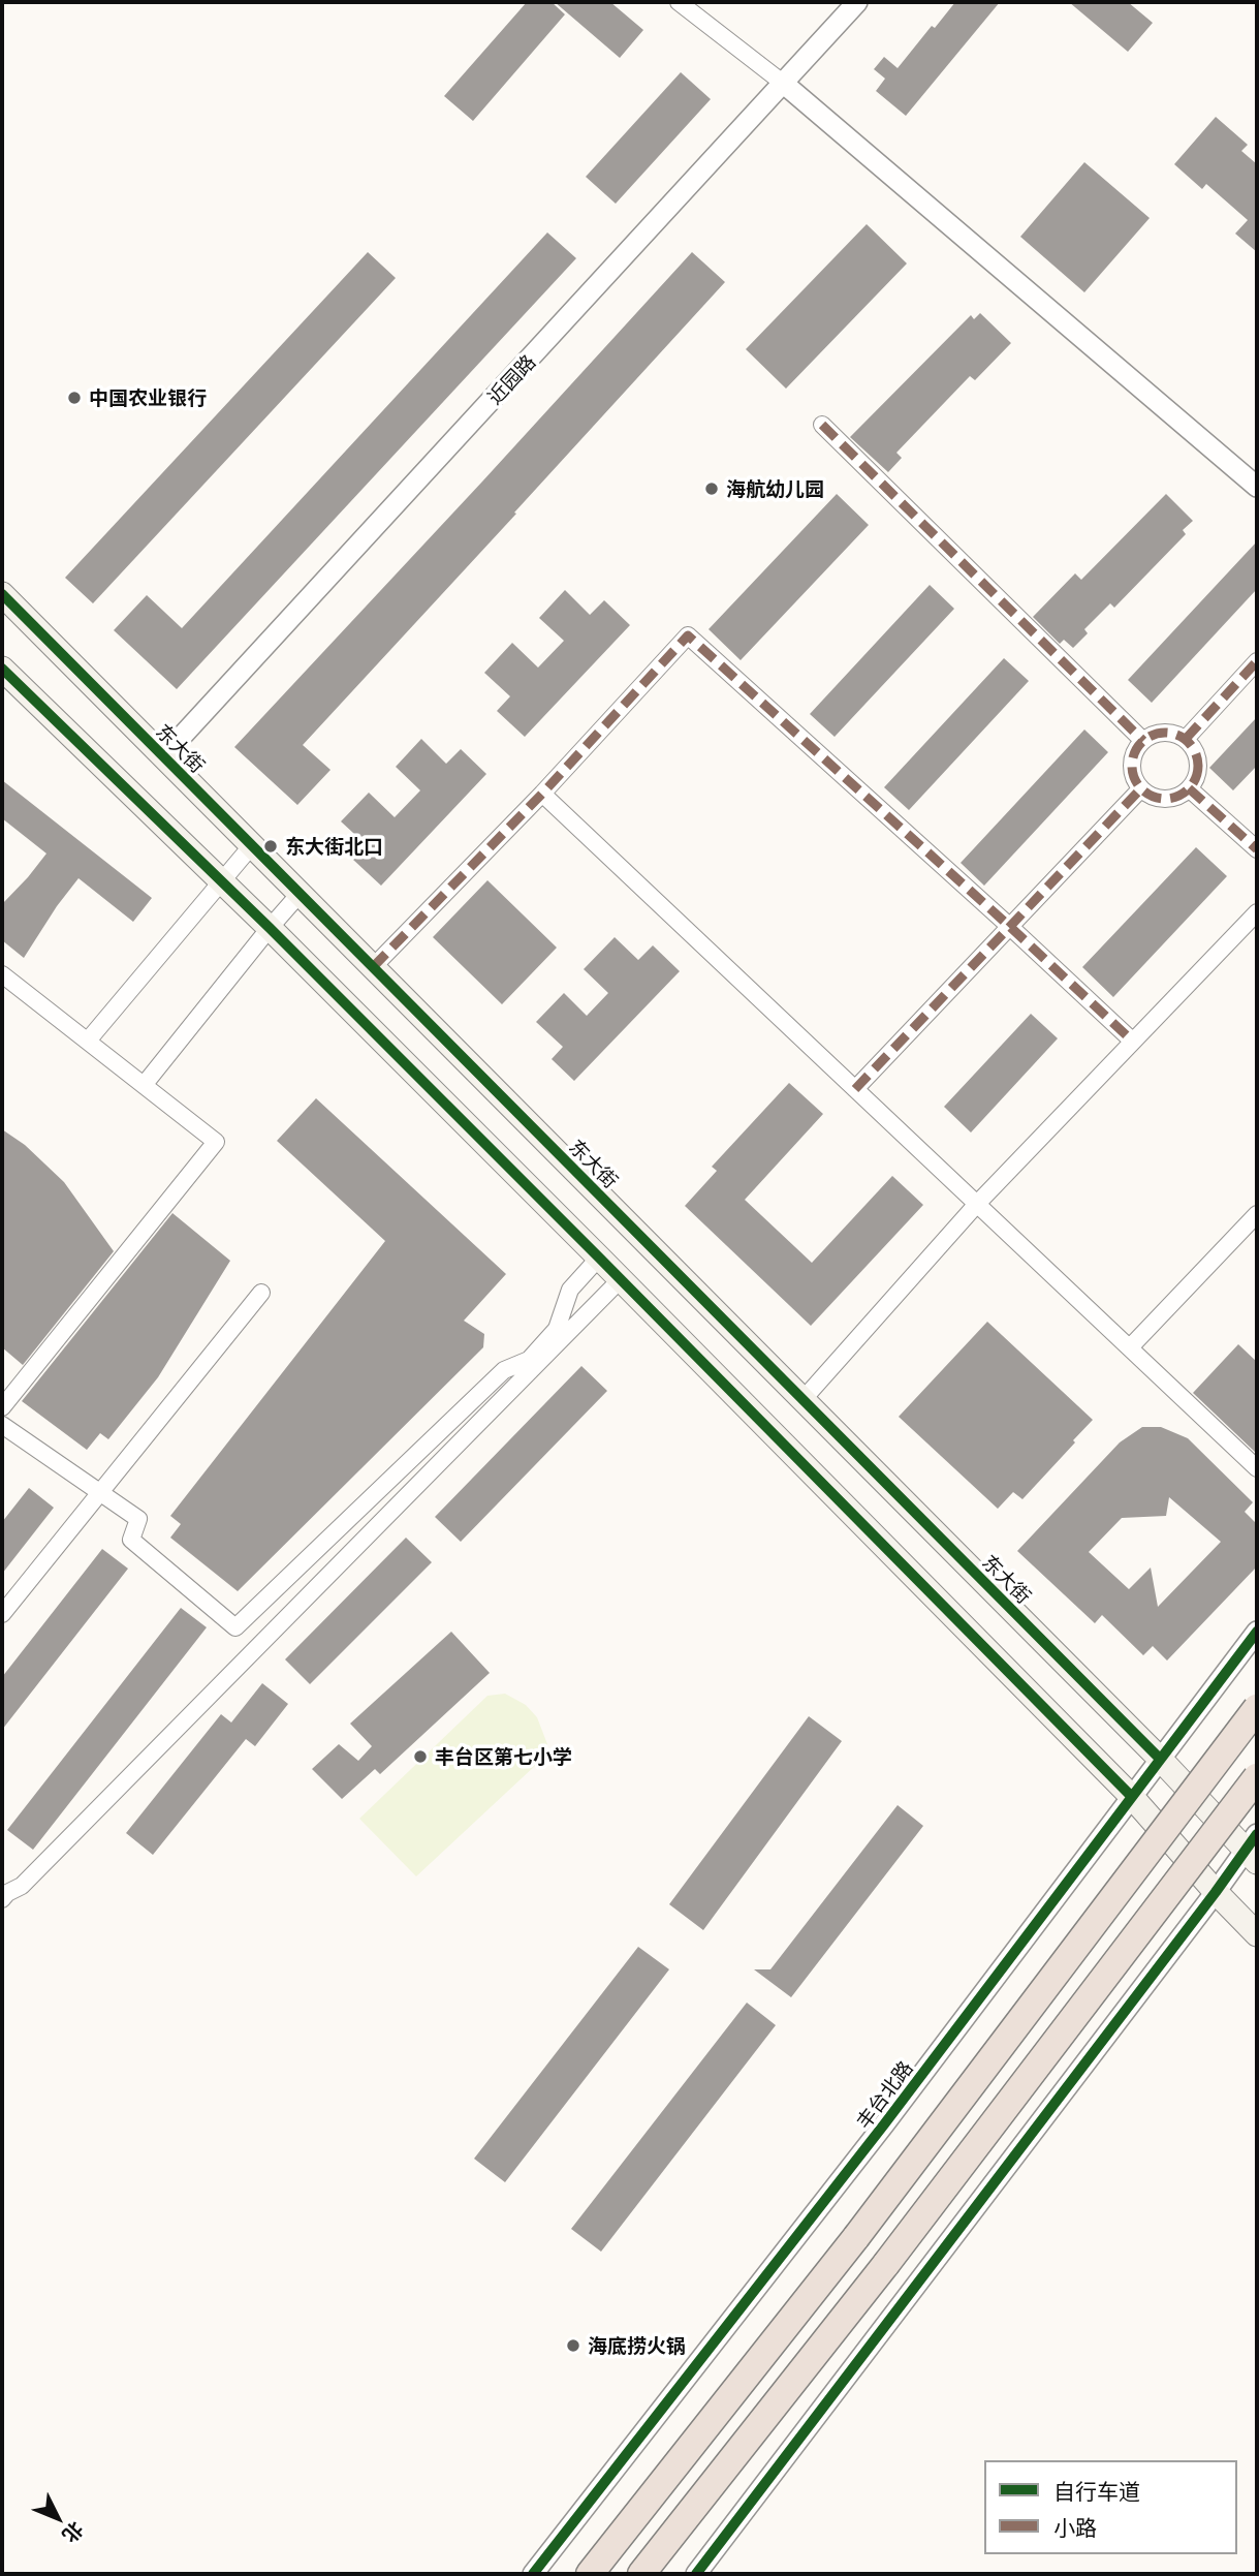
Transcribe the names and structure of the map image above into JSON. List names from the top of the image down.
{
  "streets": {
    "main road": ["东大街"],
    "street": ["近园路", "丰台北路"]
  },
  "crossings": [
    ["近园路", "东大街"],
    ["东大街", "丰台北路"]
  ],
  "places": [
    "中国农业银行",
    "海航幼儿园",
    "东大街北口",
    "丰台区第七小学",
    "海底捞火锅"
  ],
  "legend": ["自行车道", "小路"],
  "north": "bottom right"
}
